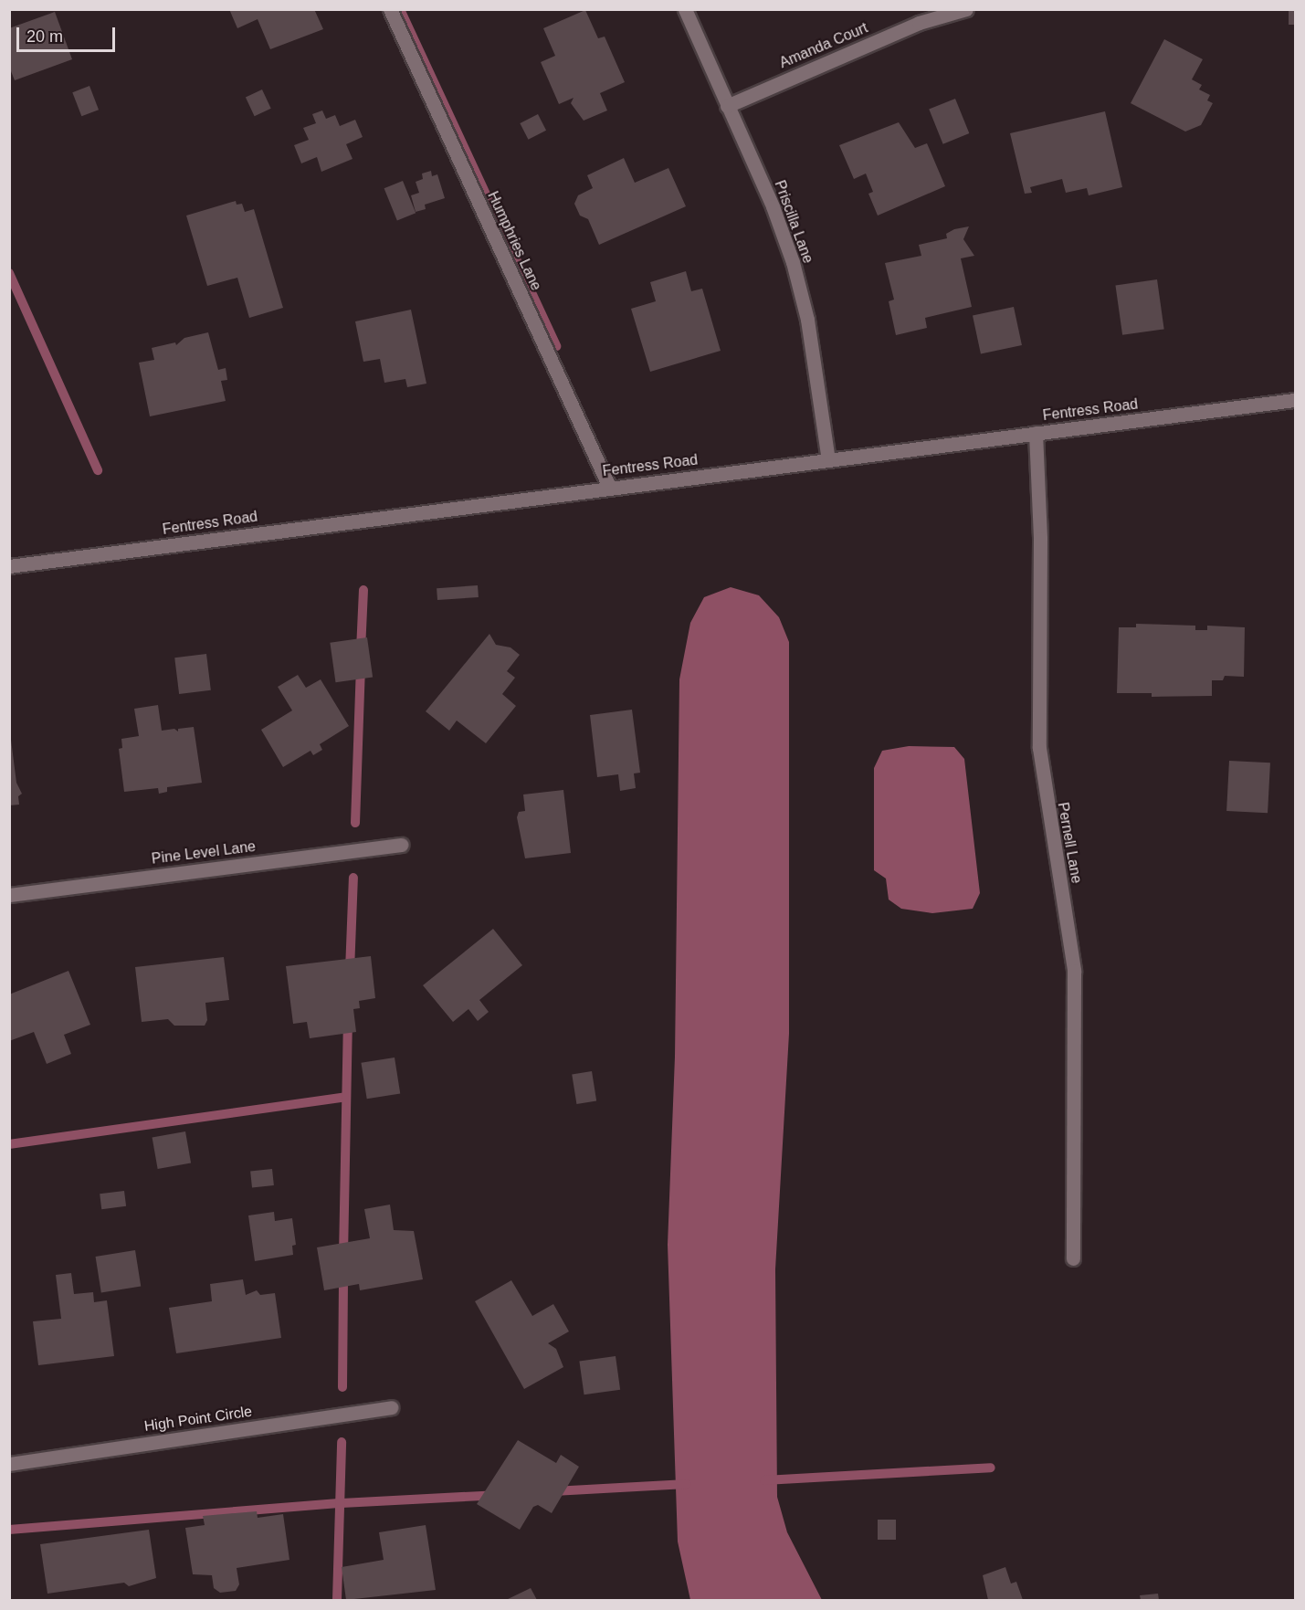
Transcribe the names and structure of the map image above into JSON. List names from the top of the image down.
{
  "streets": {
    "street": [
      "Amanda Court",
      "Priscilla Lane",
      "Humphries Lane",
      "Fentress Road",
      "Pernell Lane",
      "Pine Level Lane",
      "High Point Circle"
    ]
  },
  "crossings": [
    ["Amanda Court", "Priscilla Lane"],
    ["Priscilla Lane", "Fentress Road"],
    ["Humphries Lane", "Fentress Road"],
    ["Fentress Road", "Pernell Lane"]
  ],
  "scale_bar": "20 m"
}
